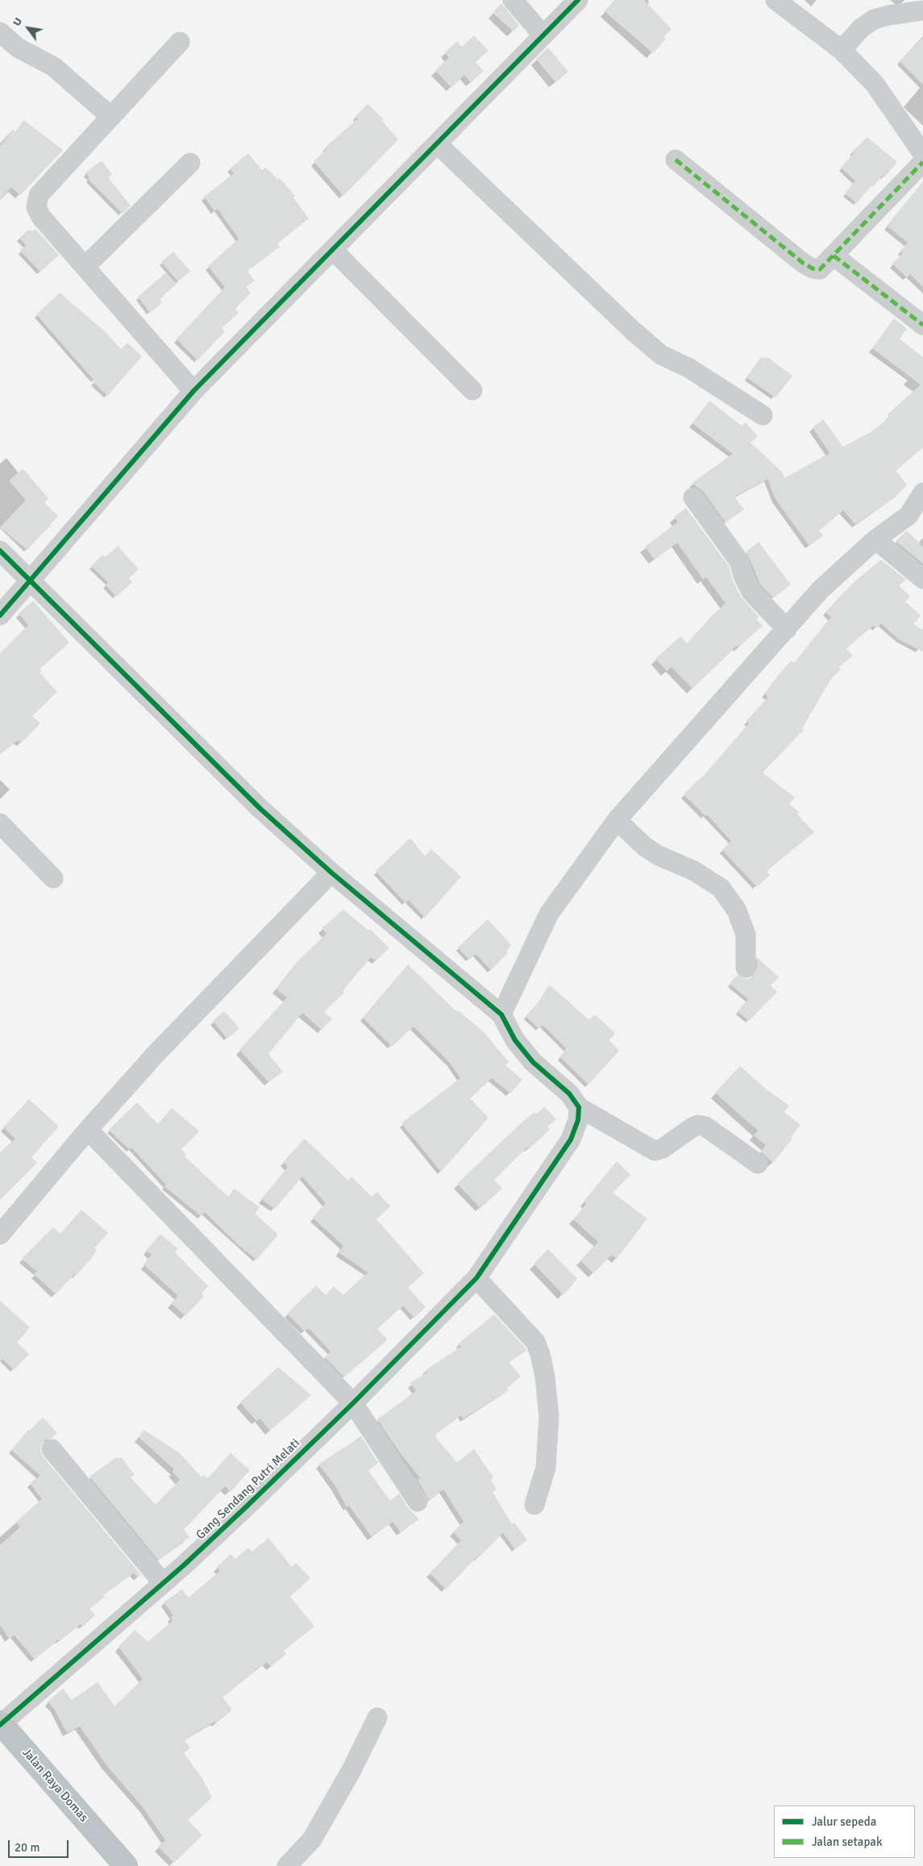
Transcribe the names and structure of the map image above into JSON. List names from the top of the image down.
{
  "streets": {
    "highway": ["Jalan Raya Domas"],
    "street": ["Gang Sendang Putri Melati"]
  },
  "crossings": [
    ["Gang Sendang Putri Melati", "Jalan Raya Domas"]
  ],
  "legend": ["Jalur sepeda", "Jalan setapak"],
  "scale_bar": "20 m",
  "north": "top left"
}
